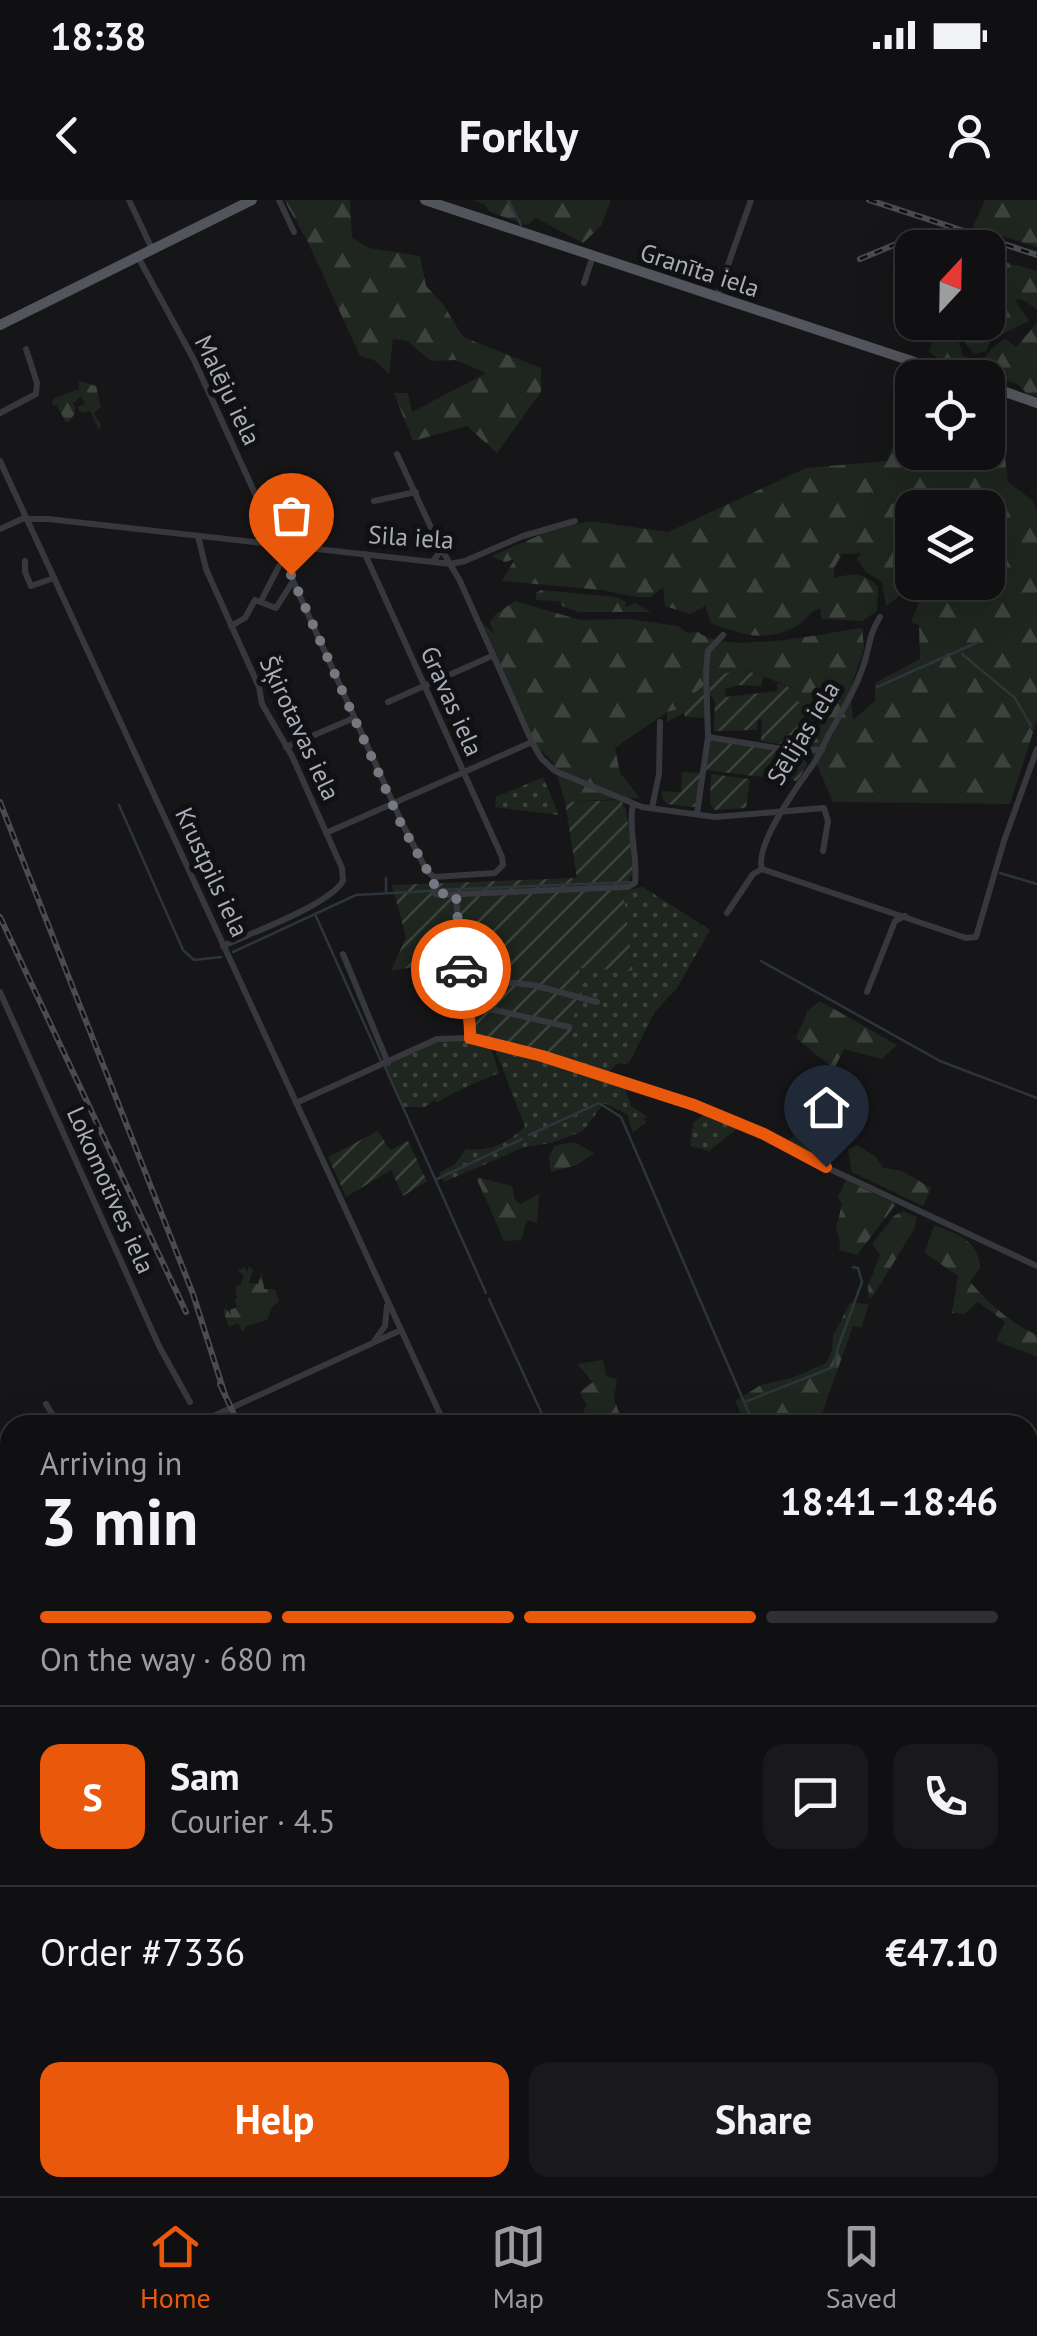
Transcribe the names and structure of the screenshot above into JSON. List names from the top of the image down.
{
  "streets": {
    "main road": ["Granīta iela"],
    "street": [
      "Malēju iela",
      "Sila iela",
      "Gravas iela",
      "Šķirotavas iela",
      "Sēlijas iela",
      "Krustpils iela",
      "Lokomotīves iela"
    ]
  },
  "crossings": [
    ["Malēju iela", "Sila iela"],
    ["Malēju iela", "Gravas iela"],
    ["Sila iela", "Gravas iela"],
    ["Sila iela", "Šķirotavas iela"],
    ["Sila iela", "Krustpils iela"],
    ["Šķirotavas iela", "Krustpils iela"]
  ],
  "north": "top",
  "page": {
    "status": "18:38",
    "header": "Forkly",
    "heading": ["3 min", "Arriving in", "18:41–18:46"],
    "panel": [
      "Sam",
      "Courier · 4.5",
      "Order #7336",
      "€47.10"
    ],
    "bar": "On the way · 680 m",
    "round": "S",
    "buttons": ["Help", "Share"],
    "tabs": ["Home", "Map", "Saved"]
  }
}
